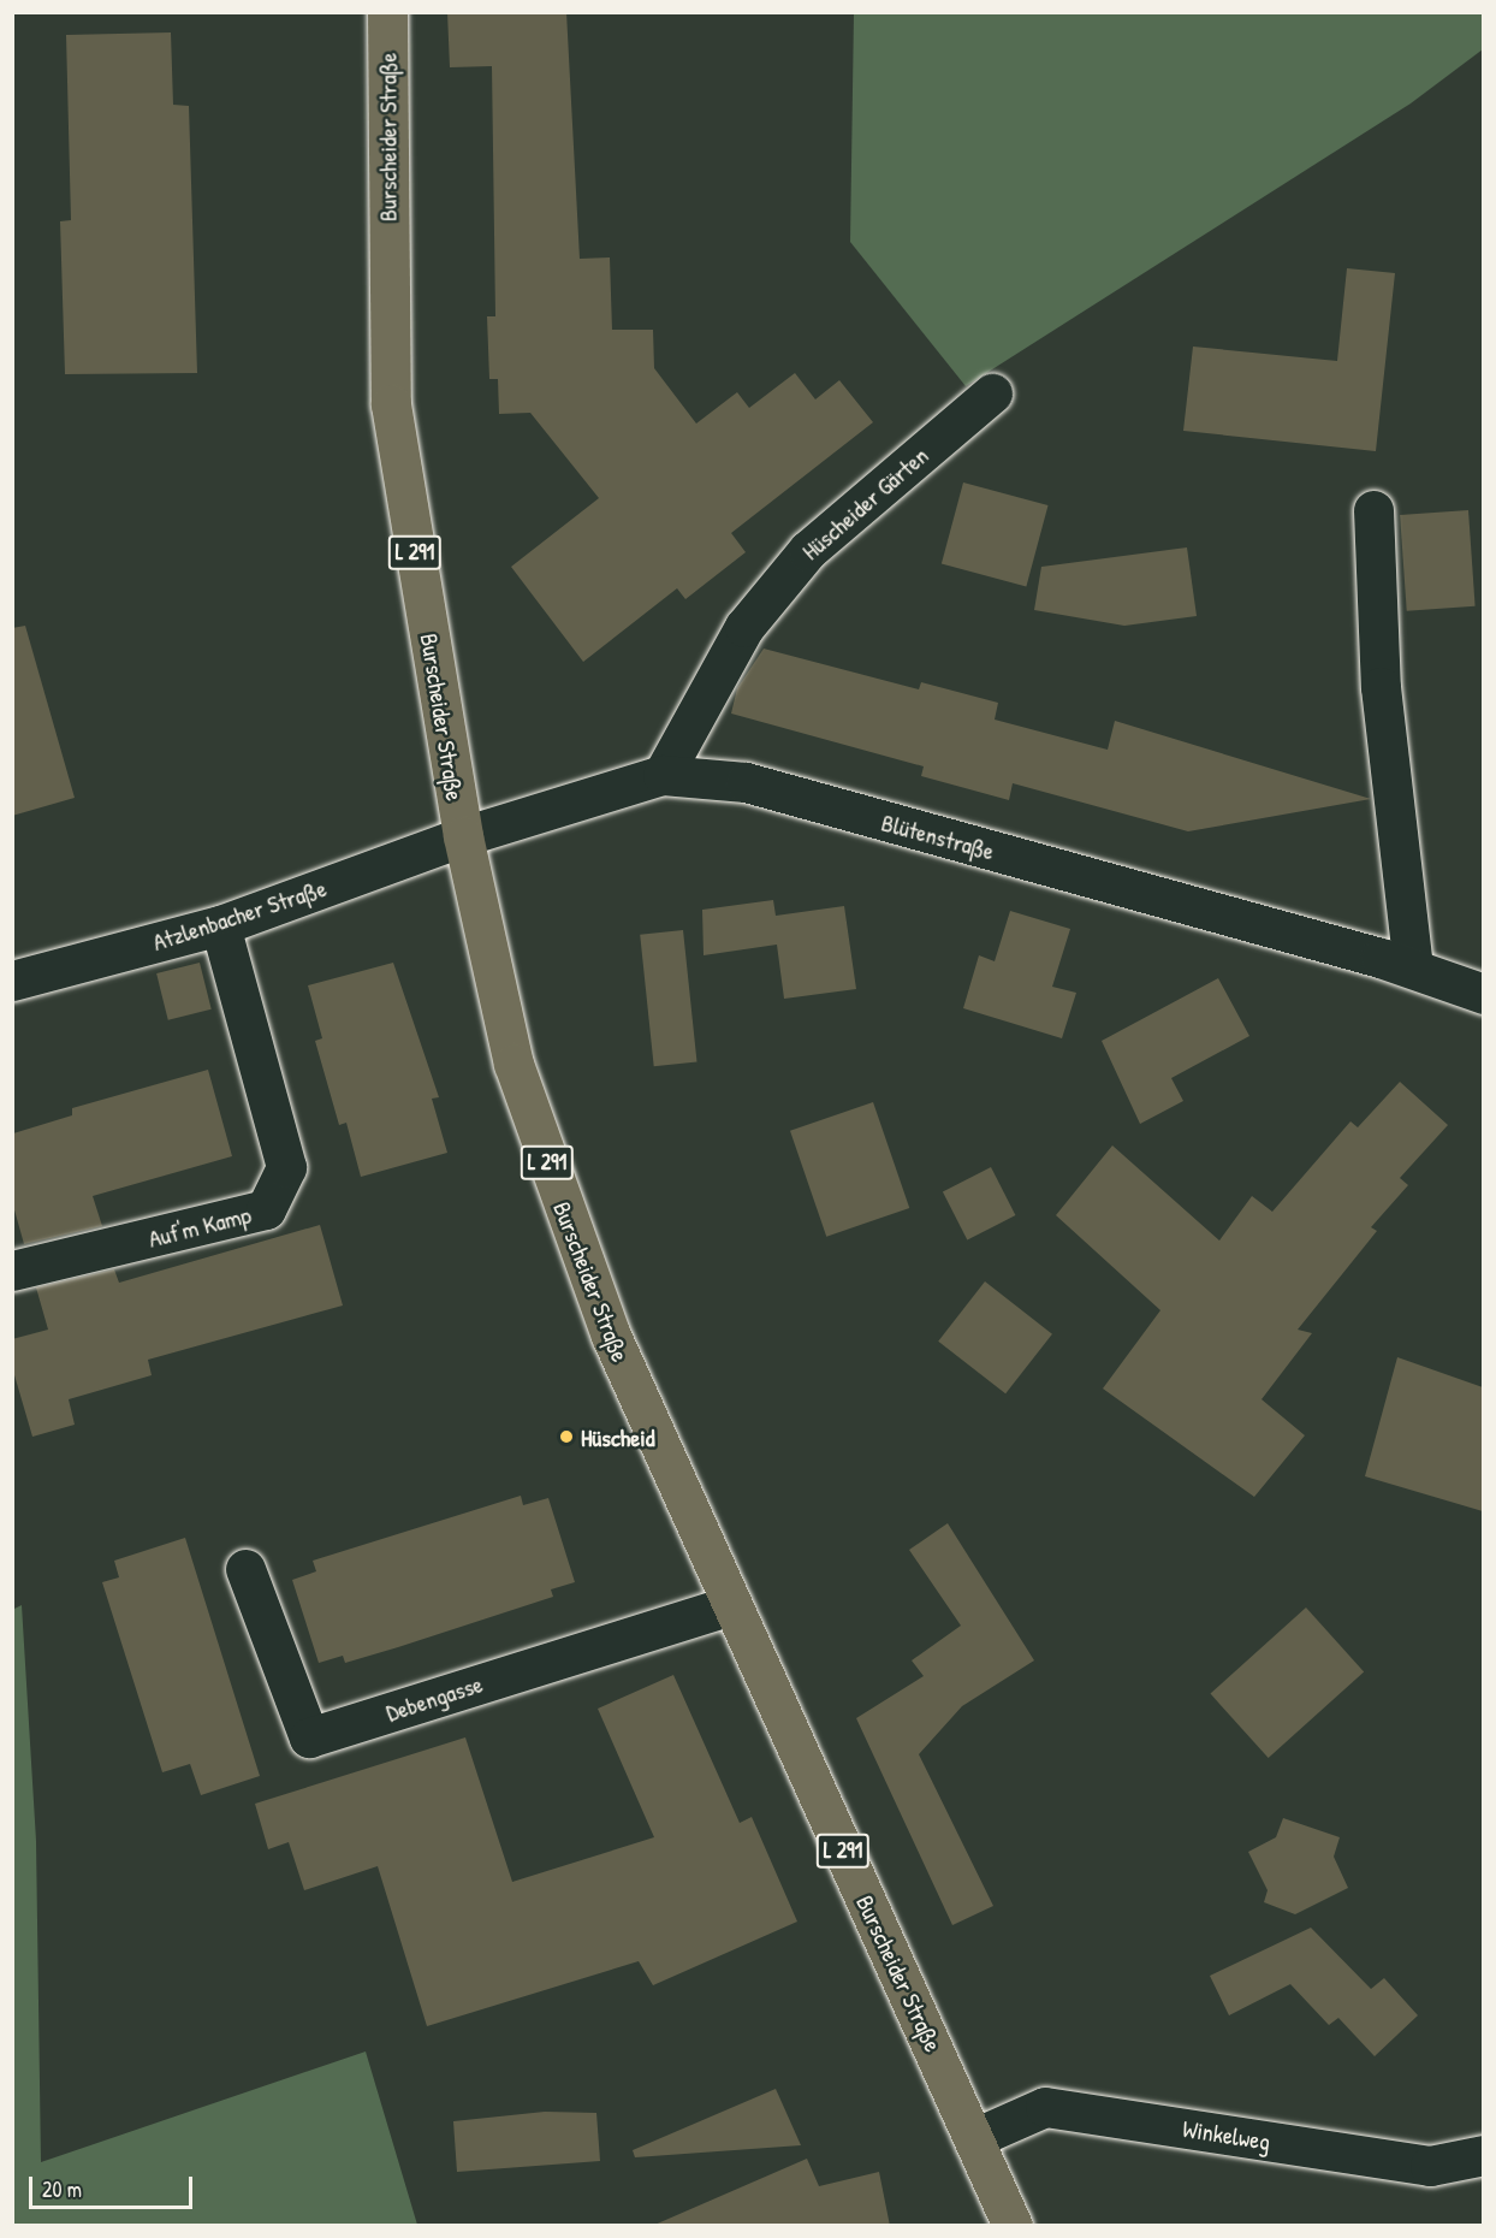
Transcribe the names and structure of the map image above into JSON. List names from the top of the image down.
{
  "streets": {
    "main road": ["Burscheider Straße", "L 291"],
    "street": [
      "Hüscheider Gärten",
      "Blütenstraße",
      "Atzlenbacher Straße",
      "Auf'm Kamp",
      "Debengasse",
      "Winkelweg"
    ]
  },
  "crossings": [
    ["Burscheider Straße", "Blütenstraße"],
    ["Burscheider Straße", "Atzlenbacher Straße"],
    ["Burscheider Straße", "Debengasse"],
    ["Burscheider Straße", "Winkelweg"],
    ["Hüscheider Gärten", "Blütenstraße"],
    ["Blütenstraße", "Atzlenbacher Straße"],
    ["Atzlenbacher Straße", "Auf'm Kamp"]
  ],
  "places": ["Hüscheid"],
  "scale_bar": "20 m"
}
